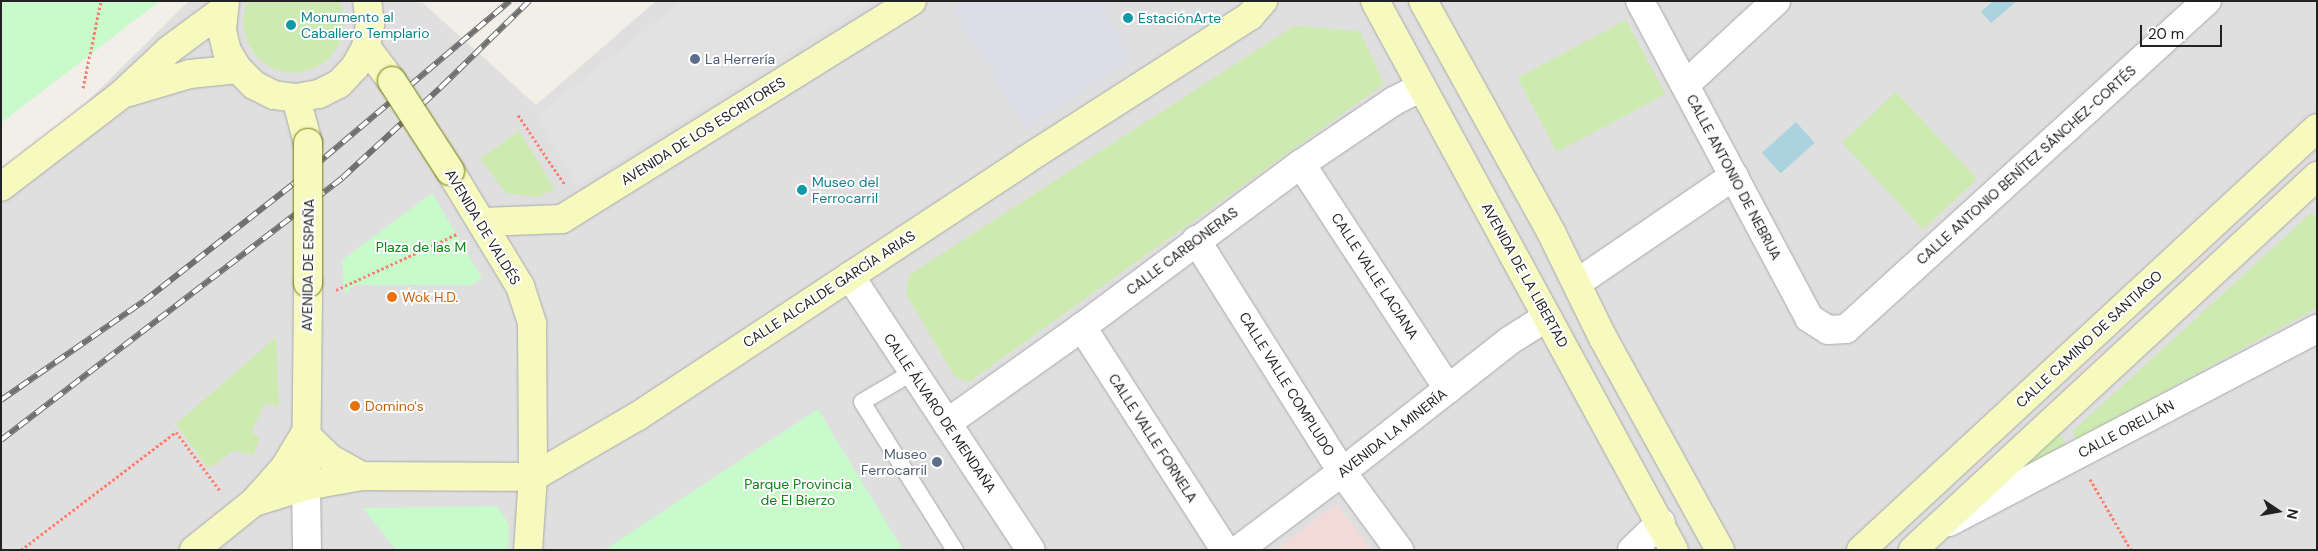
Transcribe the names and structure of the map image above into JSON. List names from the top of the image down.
{
  "streets": {
    "main road": [
      "AVENIDA DE LOS ESCRITORES",
      "AVENIDA DE VALDÉS",
      "AVENIDA DE ESPAÑA",
      "AVENIDA DE LA LIBERTAD",
      "CALLE ALCALDE GARCÍA ARIAS",
      "CALLE CAMINO DE SANTIAGO"
    ],
    "street": [
      "CALLE ANTONIO BENÍTEZ SÁNCHEZ-CORTÉS",
      "CALLE ANTONIO DE NEBRIJA",
      "CALLE CARBONERAS",
      "CALLE VALLE LACIANA",
      "CALLE VALLE COMPLUDO",
      "CALLE ÁLVARO DE MENDAÑA",
      "CALLE ORELLÁN",
      "AVENIDA LA MINERÍA",
      "CALLE VALLE FORNELA"
    ]
  },
  "crossings": [
    ["AVENIDA DE LOS ESCRITORES", "AVENIDA DE VALDÉS"],
    ["CALLE ANTONIO BENÍTEZ SÁNCHEZ-CORTÉS", "CALLE ANTONIO DE NEBRIJA"],
    ["AVENIDA DE VALDÉS", "CALLE ALCALDE GARCÍA ARIAS"],
    ["CALLE CARBONERAS", "AVENIDA DE LA LIBERTAD"],
    ["CALLE CARBONERAS", "CALLE VALLE LACIANA"],
    ["CALLE CARBONERAS", "CALLE VALLE COMPLUDO"],
    ["CALLE CARBONERAS", "CALLE ÁLVARO DE MENDAÑA"],
    ["CALLE CARBONERAS", "CALLE VALLE FORNELA"],
    ["AVENIDA DE LA LIBERTAD", "AVENIDA LA MINERÍA"],
    ["CALLE VALLE LACIANA", "AVENIDA LA MINERÍA"],
    ["CALLE ALCALDE GARCÍA ARIAS", "CALLE ÁLVARO DE MENDAÑA"],
    ["CALLE VALLE COMPLUDO", "AVENIDA LA MINERÍA"]
  ],
  "parks": ["Plaza de las M", "Parque Provincia de El Bierzo"],
  "places": [
    "EstaciónArte",
    "Monumento al Caballero Templario",
    "La Herrería",
    "Museo del Ferrocarril",
    "Wok H.D.",
    "Domino's",
    "Museo Ferrocarril"
  ],
  "scale_bar": "20 m",
  "north": "right"
}
